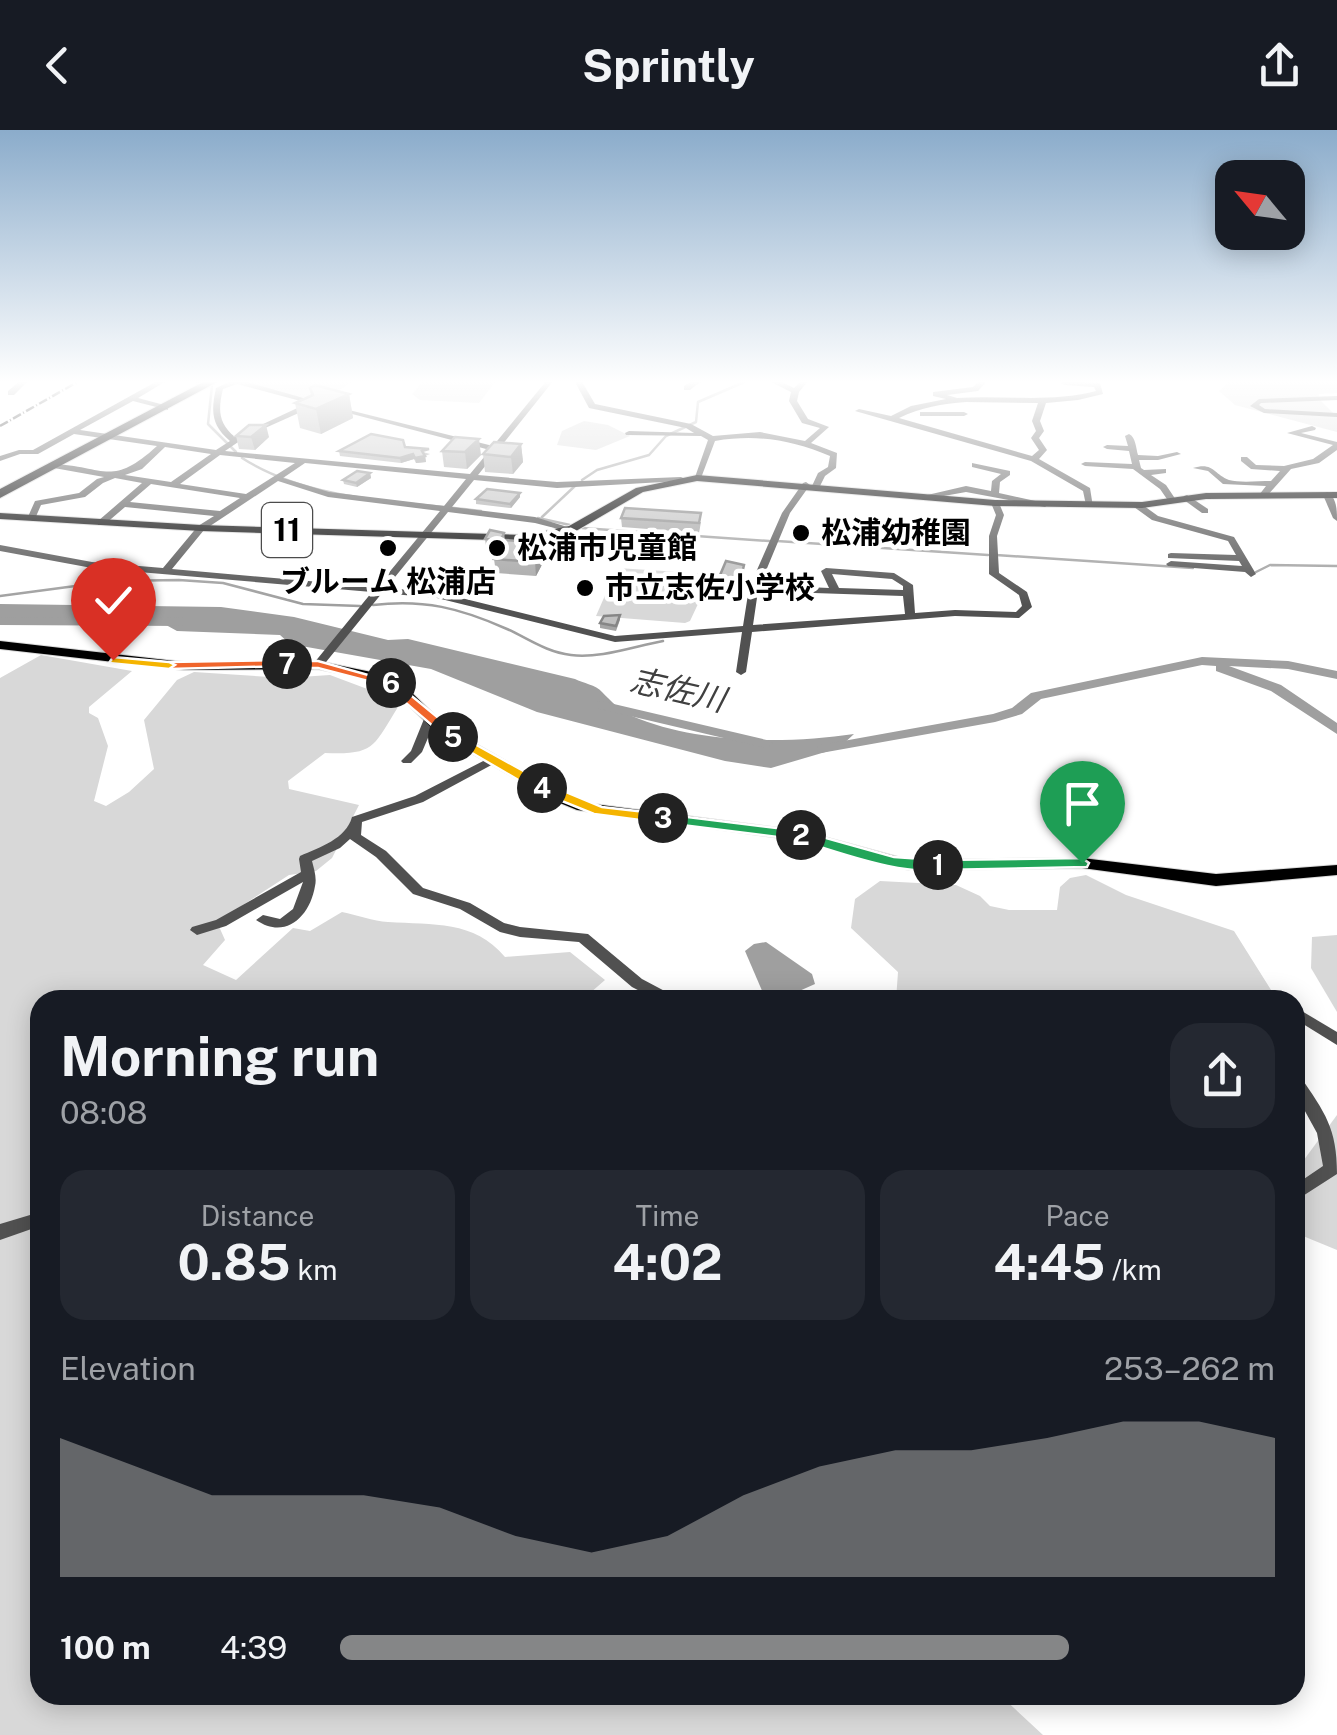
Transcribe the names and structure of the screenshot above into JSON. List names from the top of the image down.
{
  "streets": {
    "main road": ["11"]
  },
  "water": ["志佐川"],
  "places": [
    "松浦幼稚園",
    "ブルーム 松浦店",
    "松浦市児童館",
    "市立志佐小学校"
  ],
  "north": "top left",
  "page": {
    "header": "Sprintly",
    "pins": [
      "7",
      "6",
      "5",
      "4",
      "3",
      "2",
      "1"
    ],
    "heading": ["Morning run", "08:08"],
    "stats": [
      ["Distance", "0.85 km"],
      ["Time", "4:02"],
      ["Pace", "4:45 /km"]
    ],
    "chart": ["Elevation", "253–262 m"],
    "list": [
      {
        "name": "100 m",
        "note": "4:39"
      }
    ]
  }
}
